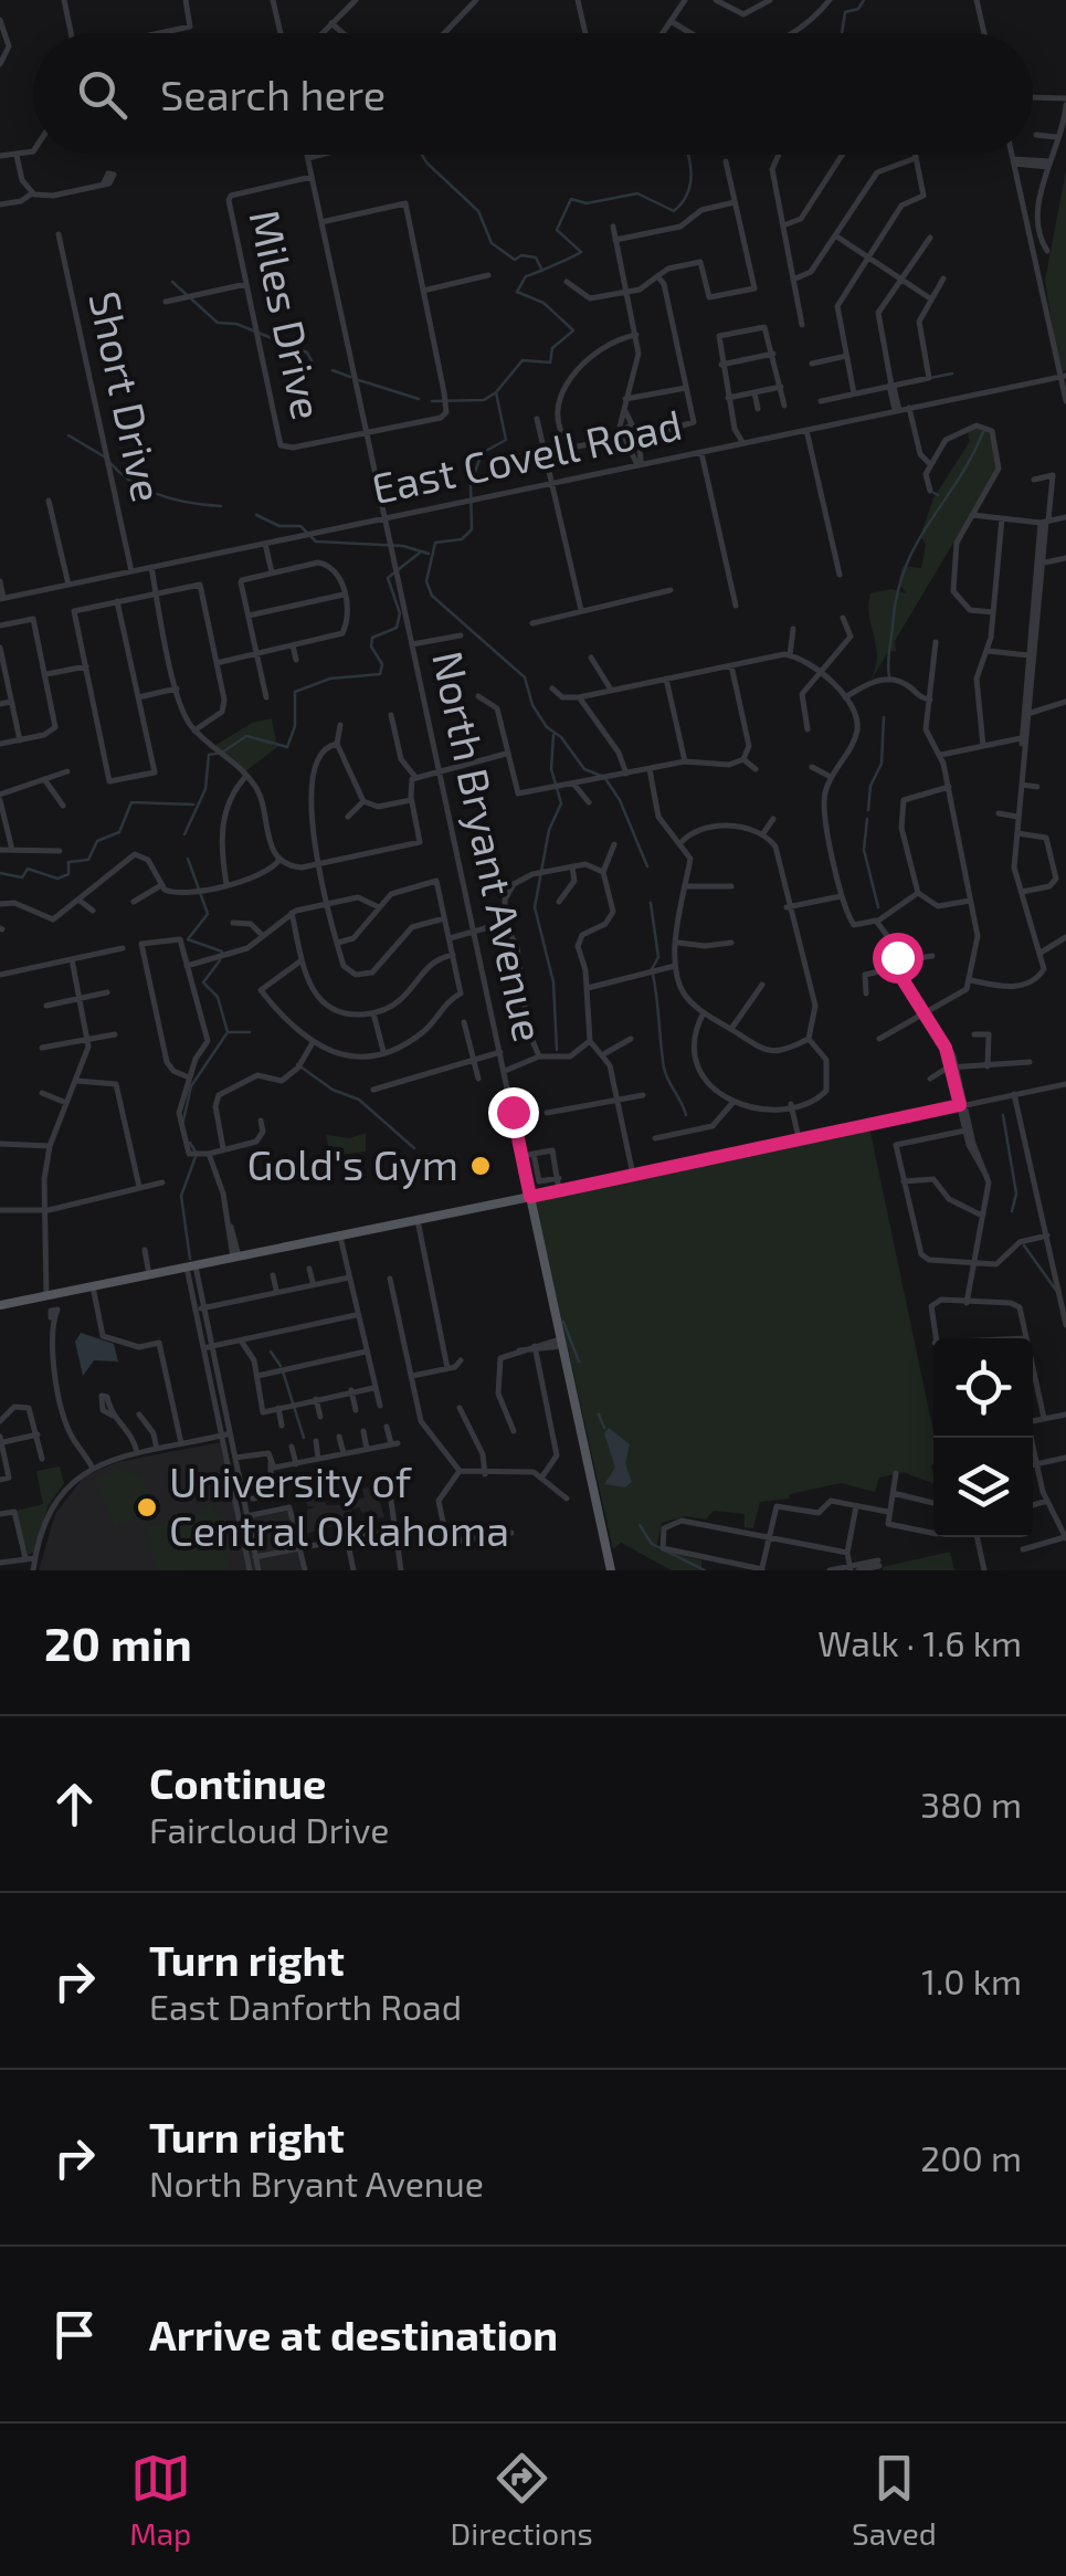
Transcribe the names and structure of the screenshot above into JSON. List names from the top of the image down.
{
  "streets": {
    "main road": ["North Bryant Avenue"],
    "street": ["Miles Drive", "Short Drive", "East Covell Road"]
  },
  "crossings": [
    ["Miles Drive", "North Bryant Avenue"],
    ["Short Drive", "East Covell Road"],
    ["East Covell Road", "North Bryant Avenue"]
  ],
  "places": ["Gold's Gym", "University of Central Oklahoma"],
  "page": {
    "search": "Search here",
    "heading": ["20 min", "Walk · 1.6 km"],
    "list": [
      ["Continue", "Faircloud Drive", "380 m"],
      ["Turn right", "East Danforth Road", "1.0 km"],
      ["Turn right", "North Bryant Avenue", "200 m"],
      "Arrive at destination"
    ],
    "nav": ["Map", "Directions", "Saved"]
  }
}
